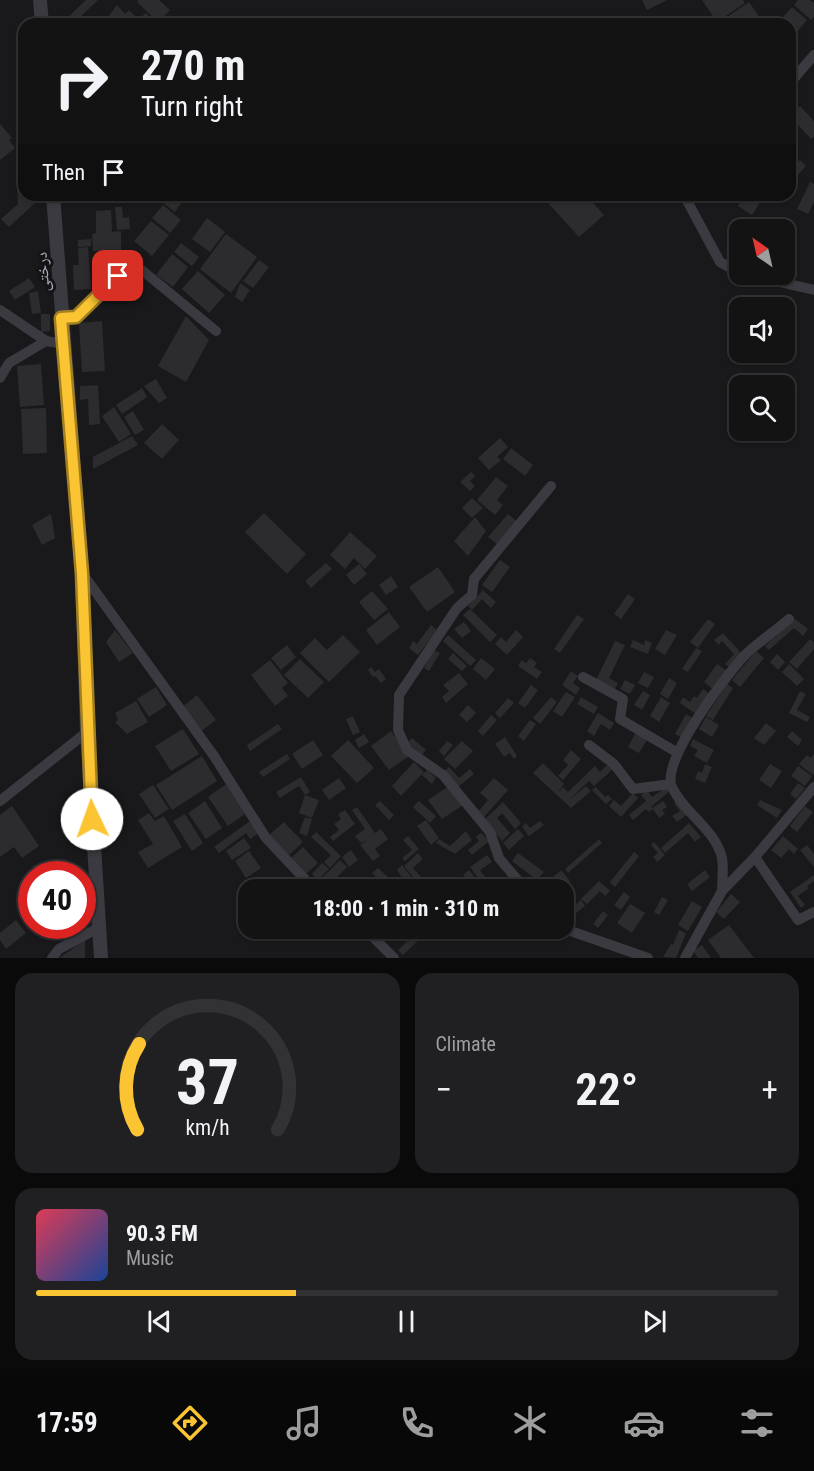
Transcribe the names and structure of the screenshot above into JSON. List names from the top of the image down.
{
  "streets": {
    "street": ["درختی"]
  },
  "north": "top left",
  "page": {
    "turn": ["270 m", "Turn right"],
    "then": "Then",
    "limit": "40",
    "trip": "18:00 · 1 min · 310 m",
    "tile": "Climate",
    "heat": ["−", "22°", "+"],
    "song": ["90.3 FM", "Music"],
    "tabs": "17:59",
    "gauge": ["37", "km/h"]
  }
}
